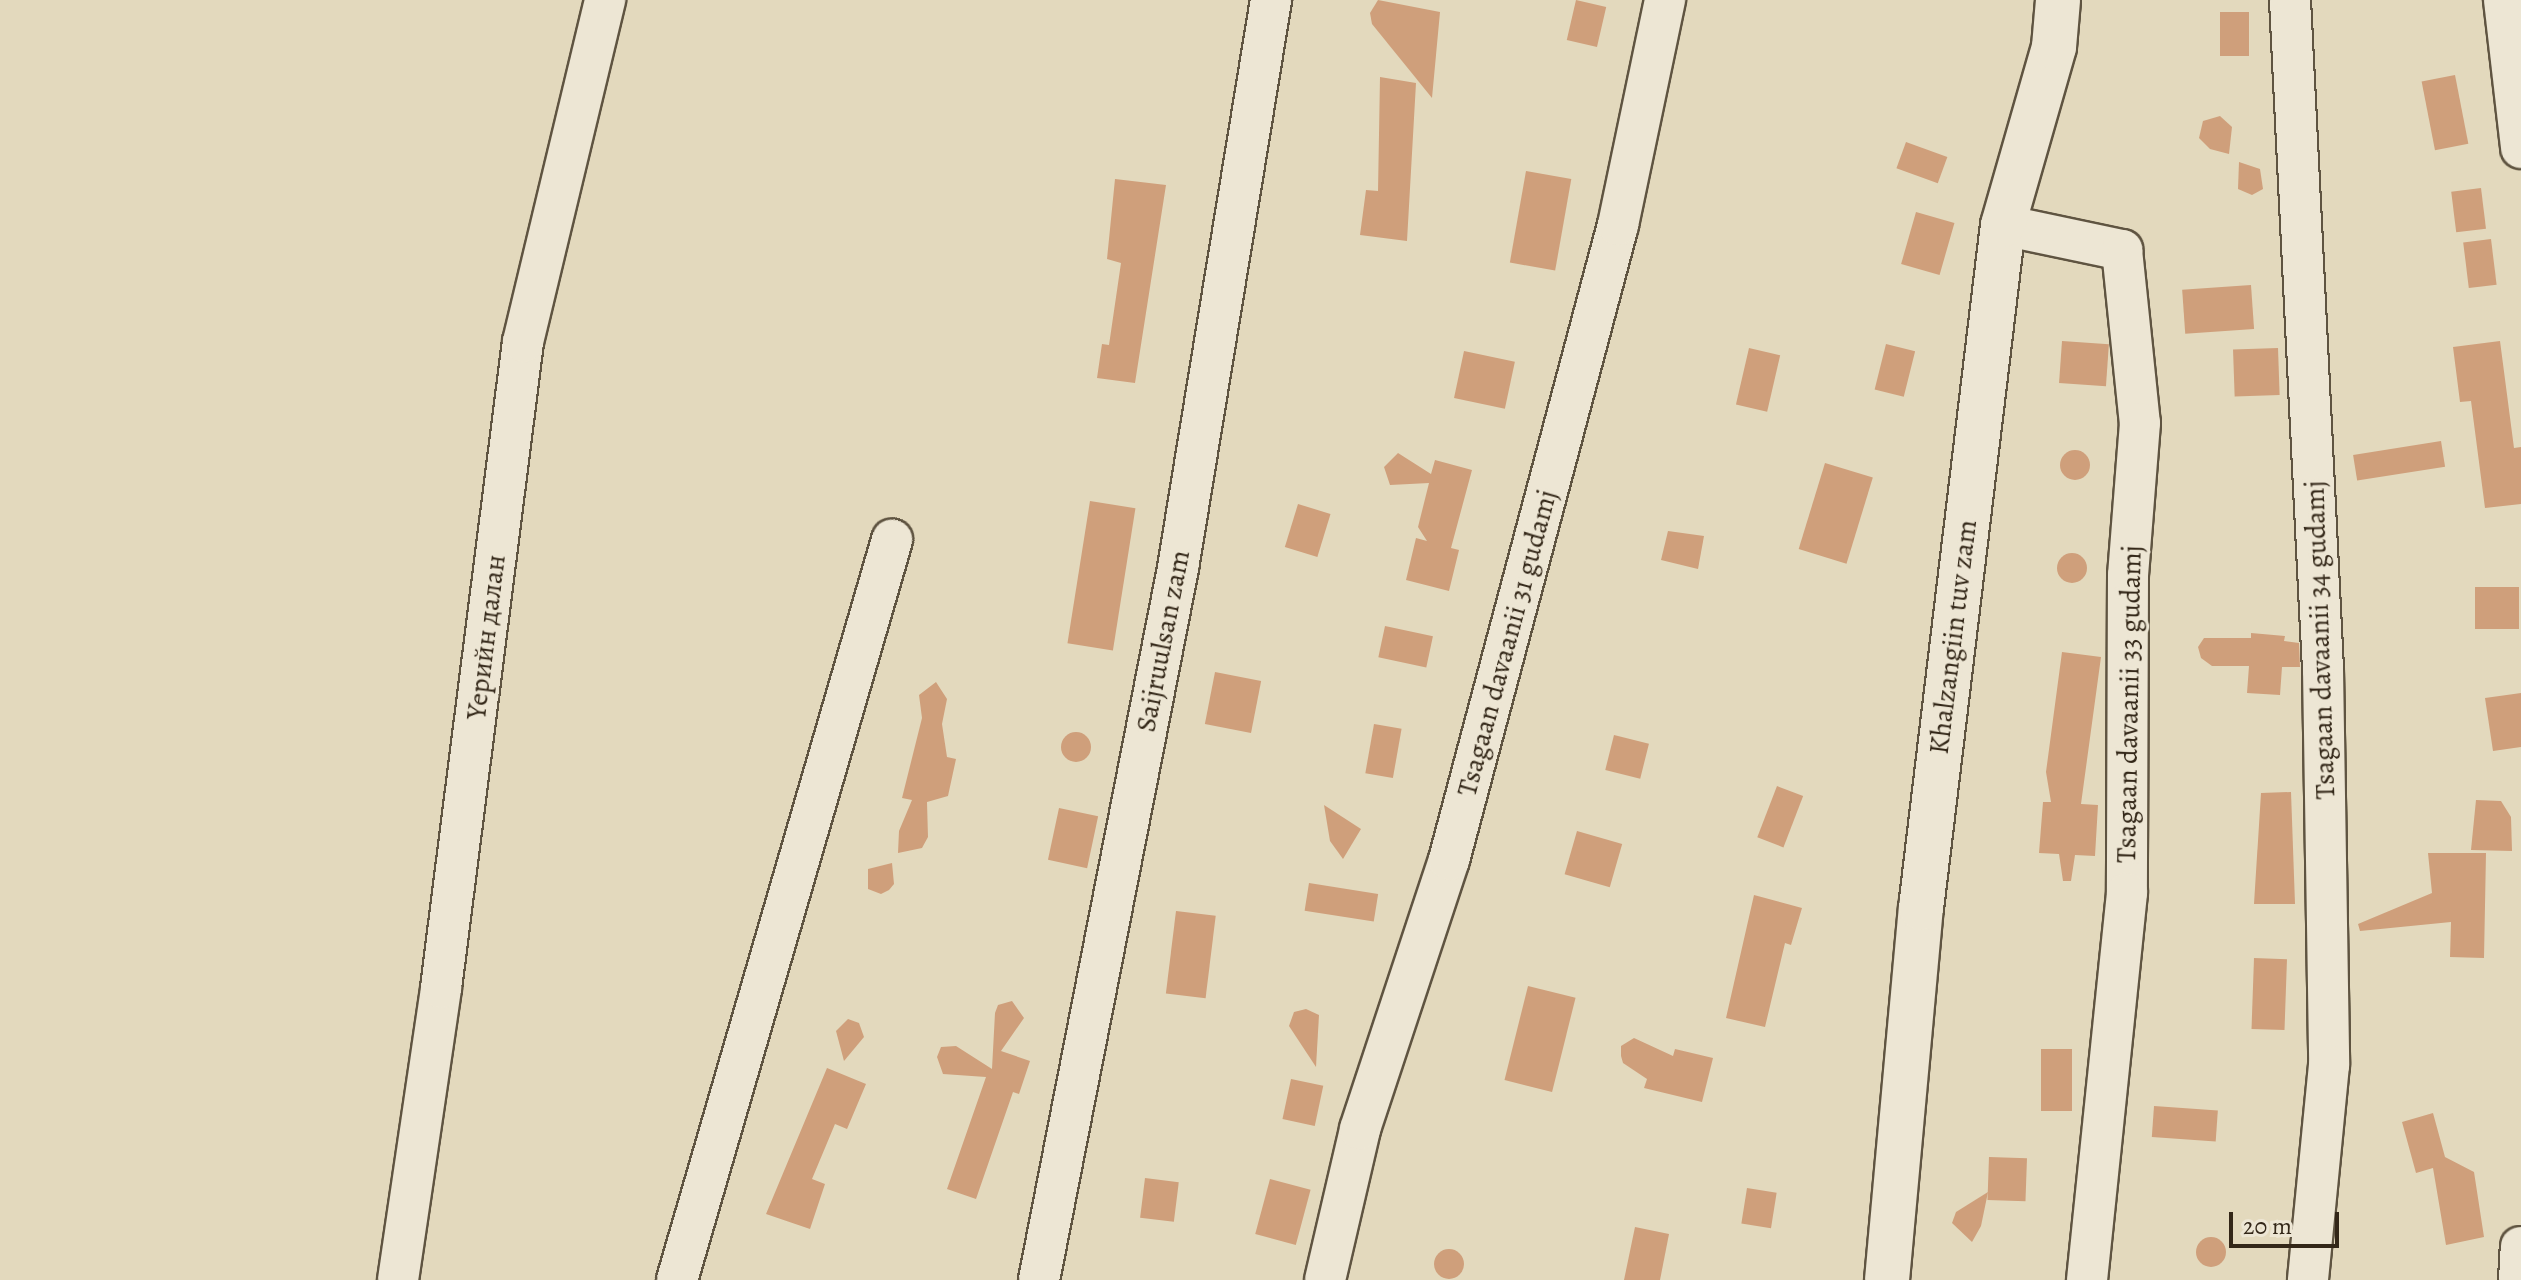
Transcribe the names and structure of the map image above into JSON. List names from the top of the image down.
{
  "streets": {
    "street": [
      "Үерийн далан",
      "Khalzangiin tuv zam",
      "Tsagaan davaanii 34 gudamj",
      "Saijruulsan zam",
      "Tsagaan davaanii 31 gudamj",
      "Tsagaan davaanii 33 gudamj"
    ]
  },
  "crossings": [
    ["Khalzangiin tuv zam", "Tsagaan davaanii 33 gudamj"]
  ],
  "scale_bar": "20 m"
}
